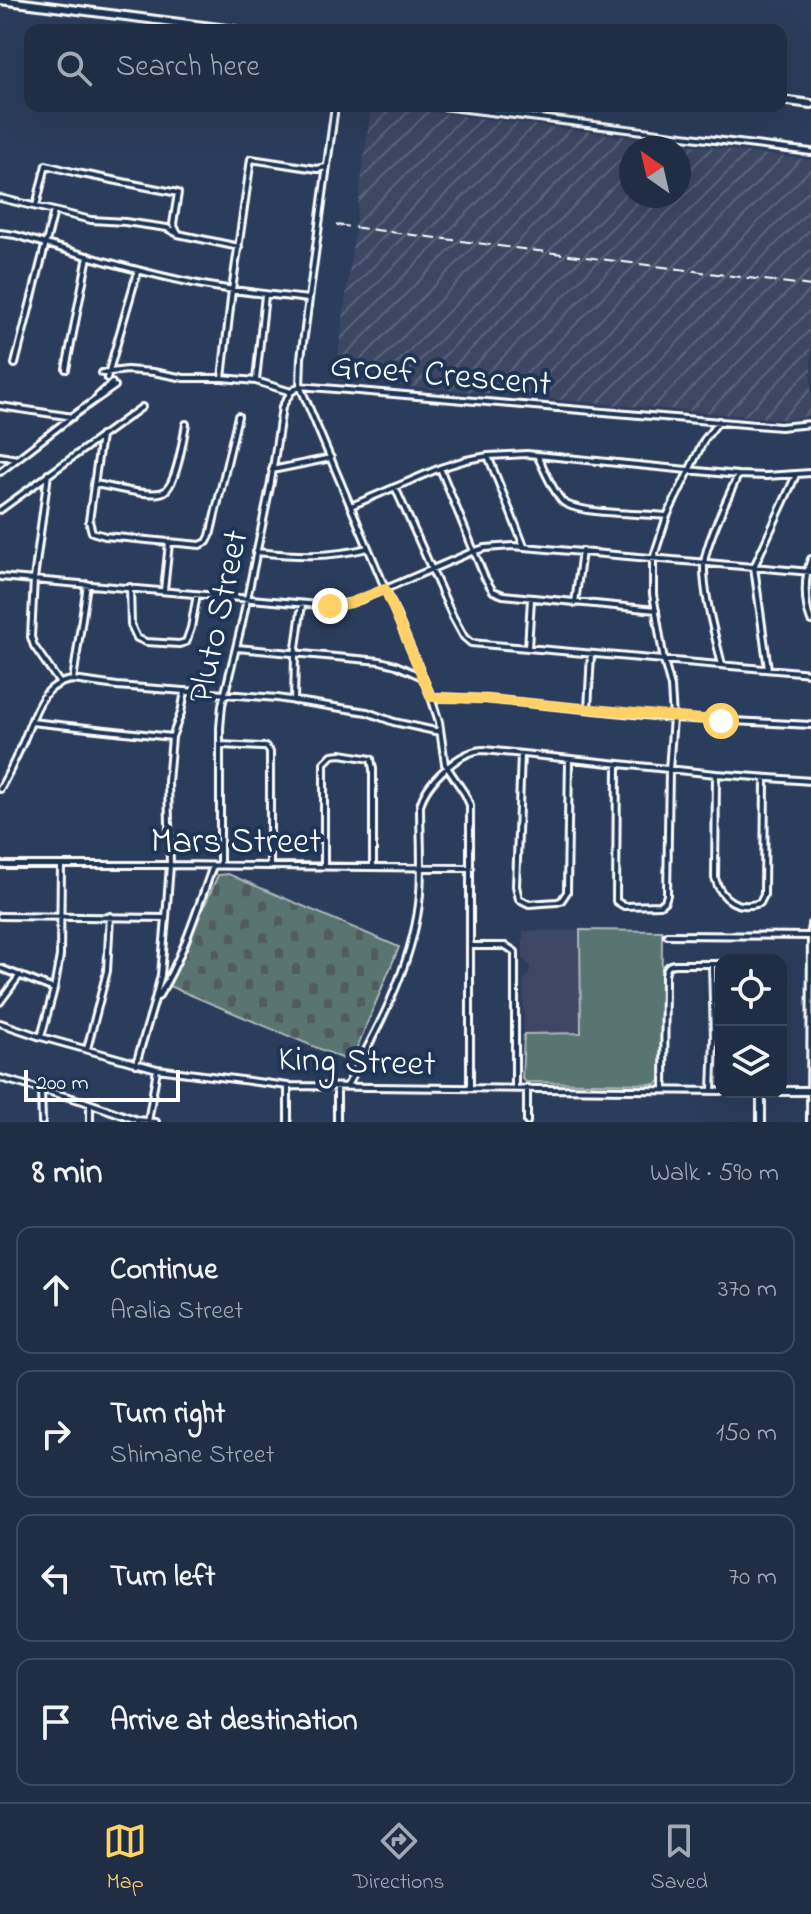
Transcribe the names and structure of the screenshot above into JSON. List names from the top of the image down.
{
  "streets": {
    "street": [
      "Groef Crescent",
      "Pluto Street",
      "Mars Street",
      "King Street"
    ]
  },
  "crossings": [
    ["Pluto Street", "Mars Street"]
  ],
  "scale_bar": "200 m",
  "north": "top left",
  "page": {
    "search": "Search here",
    "scale": "200 m",
    "heading": ["8 min", "Walk · 590 m"],
    "list": [
      ["Continue", "Aralia Street", "370 m"],
      ["Turn right", "Shimane Street", "150 m"],
      ["Turn left", "70 m"],
      "Arrive at destination"
    ],
    "nav": ["Map", "Directions", "Saved"]
  }
}
